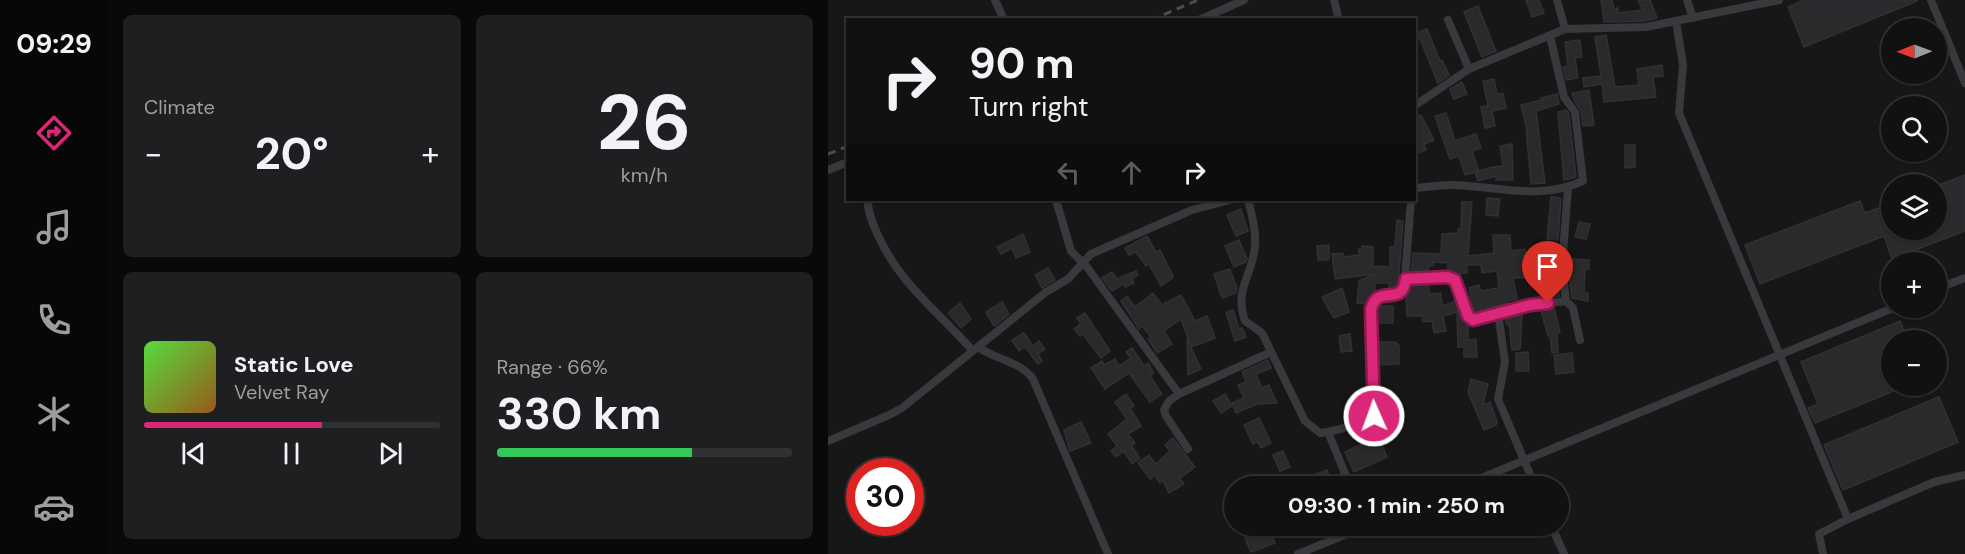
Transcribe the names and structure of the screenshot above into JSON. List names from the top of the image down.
{
  "north": "left",
  "page": {
    "tabs": "09:29",
    "tile": [
      "Climate",
      ["26", "km/h"],
      ["Range · 66%", "330 km"]
    ],
    "map_buttons": ["+", "−"],
    "turn": ["90 m", "Turn right"],
    "heat": ["−", "20°", "+"],
    "song": ["Static Love", "Velvet Ray"],
    "limit": "30",
    "trip": "09:30 · 1 min · 250 m"
  }
}
